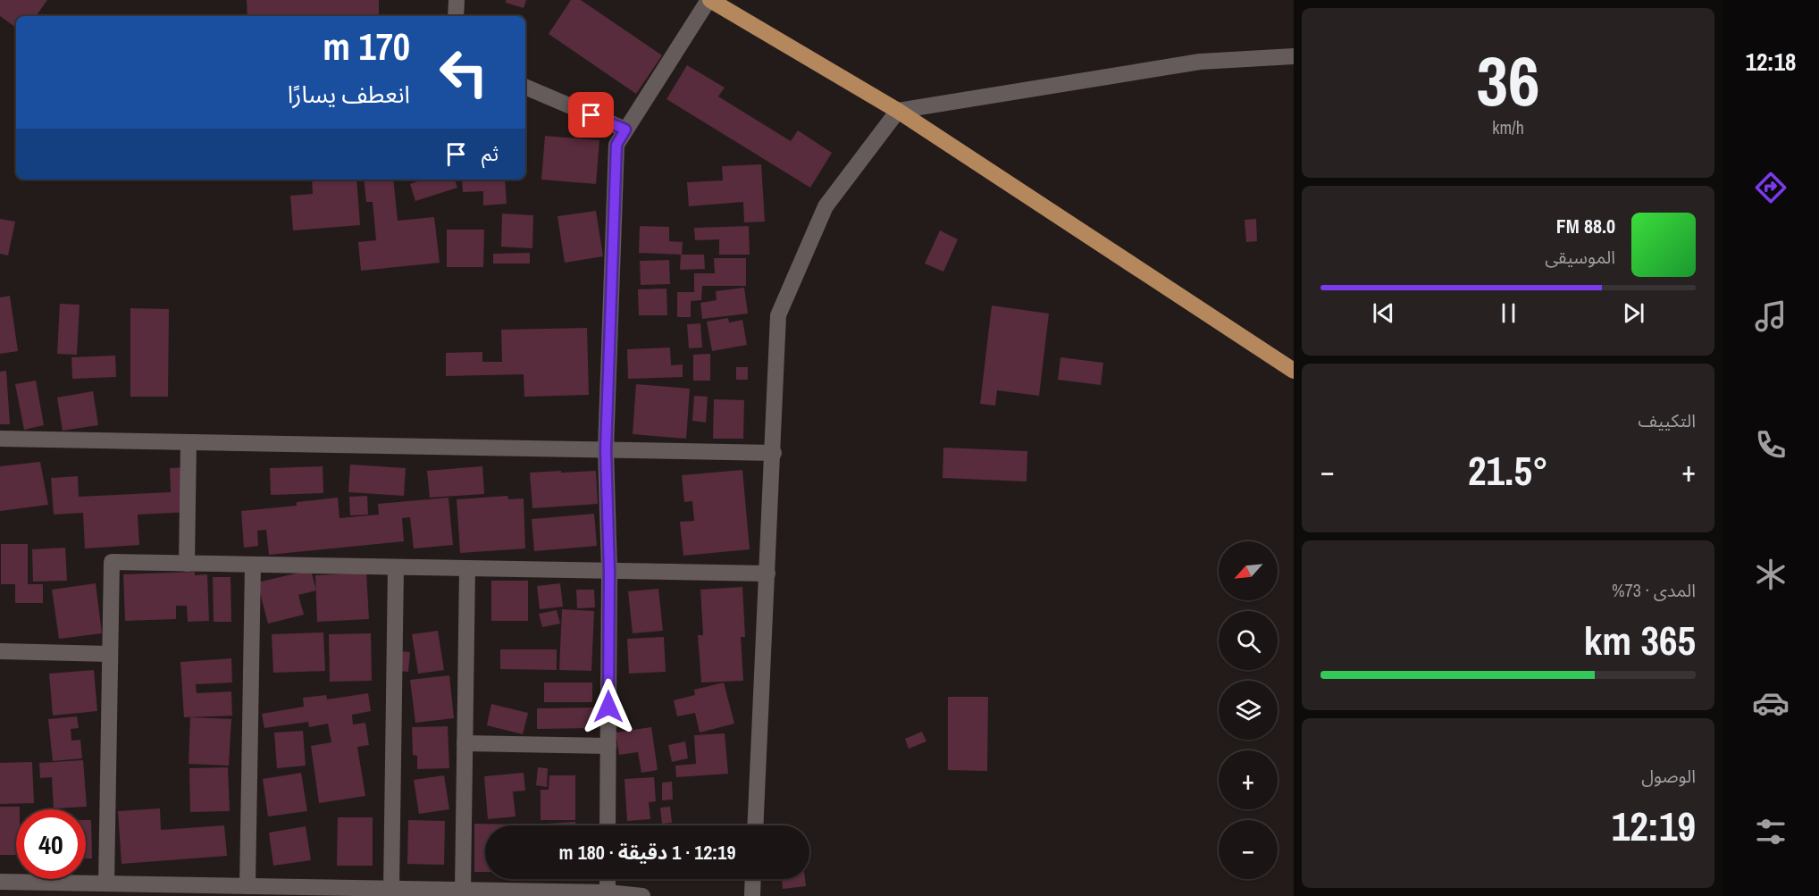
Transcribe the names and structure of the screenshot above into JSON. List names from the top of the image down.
{
  "north": "bottom left",
  "page": {
    "tabs": "12:18",
    "tile": [
      ["36", "km/h"],
      "التكييف",
      ["المدى · 73%", "365 km"],
      ["الوصول", "12:19"]
    ],
    "turn": ["170 m", "انعطف يسارًا"],
    "then": "ثم",
    "song": ["88.0 FM", "الموسيقى"],
    "heat": ["−", "21.5°", "+"],
    "map_buttons": ["+", "−"],
    "limit": "40",
    "trip": "12:19 · 1 دقيقة · 180 m"
  }
}
